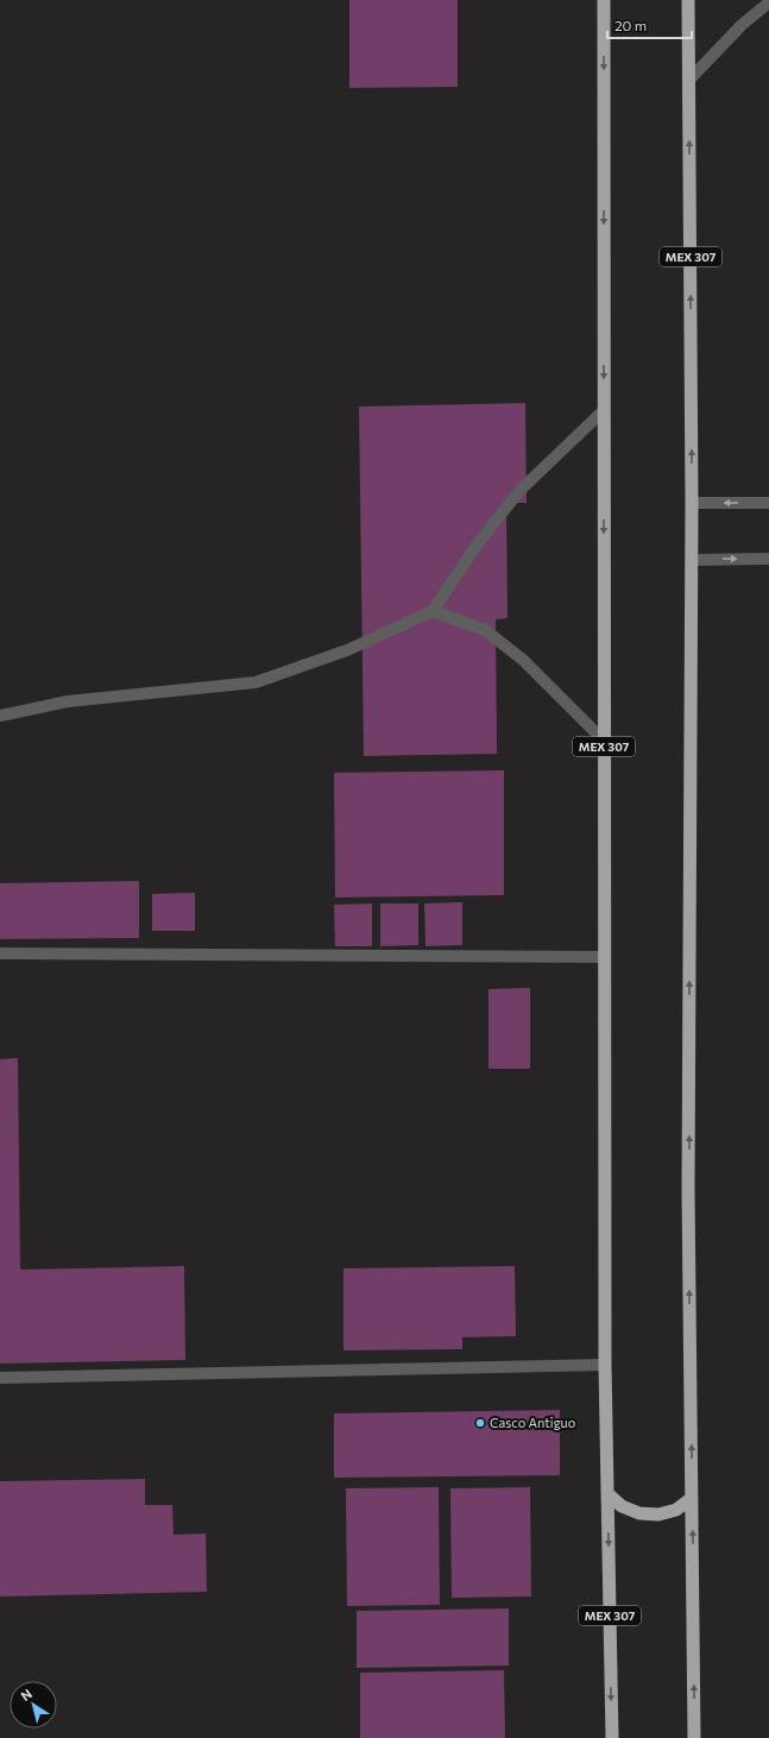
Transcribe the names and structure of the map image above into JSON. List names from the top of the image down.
{
  "streets": {
    "highway": ["MEX 307"]
  },
  "places": ["Casco Antiguo"],
  "scale_bar": "20 m",
  "north": "top left"
}
